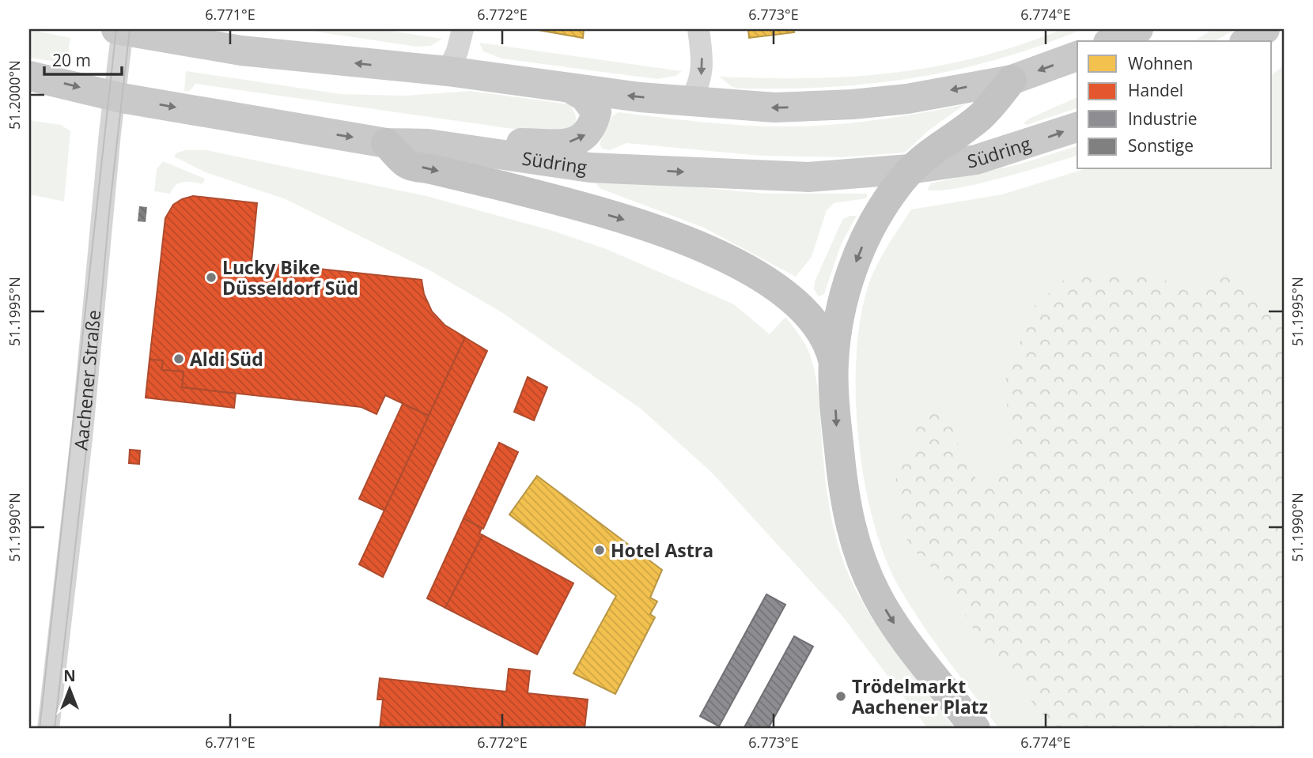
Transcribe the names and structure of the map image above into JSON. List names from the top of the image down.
{
  "streets": {
    "main road": ["Südring"],
    "street": ["Aachener Straße"]
  },
  "crossings": [
    ["Südring", "Aachener Straße"]
  ],
  "places": [
    "Lucky Bike Düsseldorf Süd",
    "Aldi Süd",
    "Hotel Astra",
    "Trödelmarkt Aachener Platz"
  ],
  "legend": [
    "Wohnen",
    "Handel",
    "Industrie",
    "Sonstige"
  ],
  "scale_bar": "20 m",
  "north": "top",
  "coordinates": [
    "6.771°E",
    "6.772°E",
    "6.773°E",
    "6.774°E",
    "51.2000°N",
    "51.1995°N",
    "51.1990°N"
  ]
}
